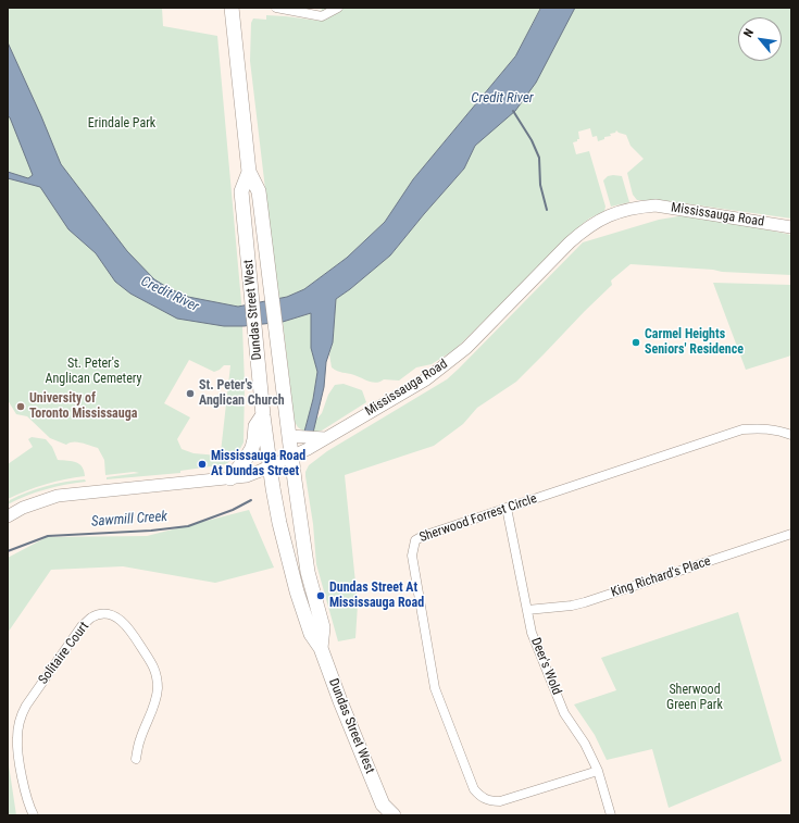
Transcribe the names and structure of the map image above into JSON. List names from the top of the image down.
{
  "streets": {
    "main road": ["Mississauga Road", "Dundas Street West"],
    "street": [
      "Sherwood Forrest Circle",
      "King Richard's Place",
      "Solitaire Court",
      "Deer's Wold"
    ]
  },
  "crossings": [
    ["Mississauga Road", "Dundas Street West"],
    ["Sherwood Forrest Circle", "Deer's Wold"],
    ["King Richard's Place", "Deer's Wold"]
  ],
  "water": ["Credit River", "Sawmill Creek"],
  "parks": ["Erindale Park", "St. Peter's Anglican Cemetery", "Sherwood Green Park"],
  "places": [
    "Carmel Heights Seniors' Residence",
    "St. Peter's Anglican Church",
    "University of Toronto Mississauga",
    "Mississauga Road At Dundas Street",
    "Dundas Street At Mississauga Road"
  ],
  "north": "top left"
}
